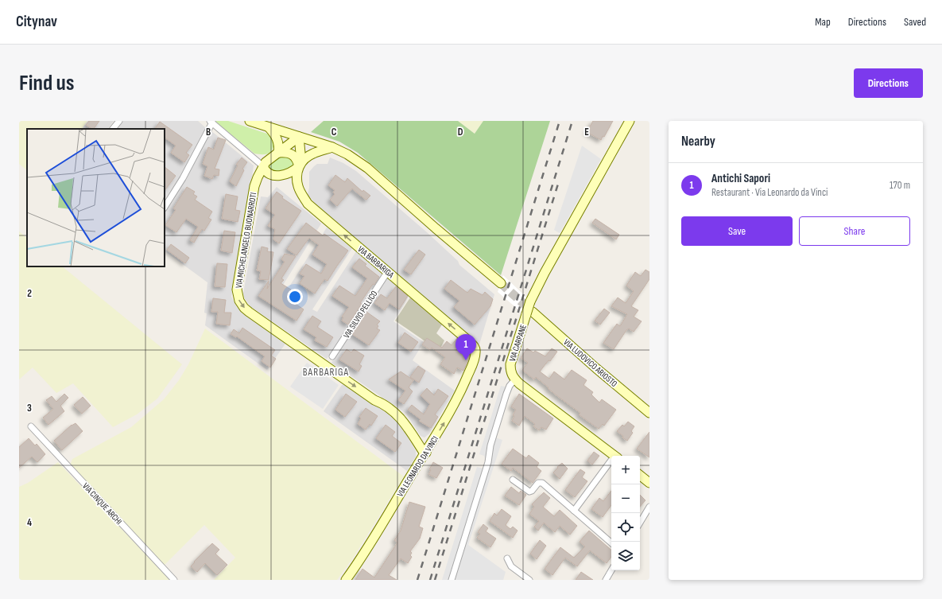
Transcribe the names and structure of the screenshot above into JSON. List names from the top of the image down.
{
  "streets": {
    "street": [
      "VIA MICHELANGELO BUONARROTI",
      "VIA BARBARIGA",
      "VIA SILVIO PELLICO",
      "VIA CARPANE",
      "VIA LUDOVICO ARIOSTO",
      "VIA LEONARDO DA VINCI",
      "VIA CINQUE ARCHI"
    ]
  },
  "crossings": [
    ["VIA MICHELANGELO BUONARROTI", "VIA LEONARDO DA VINCI"],
    ["VIA BARBARIGA", "VIA SILVIO PELLICO"],
    ["VIA BARBARIGA", "VIA LEONARDO DA VINCI"],
    ["VIA CARPANE", "VIA LUDOVICO ARIOSTO"]
  ],
  "one_way": ["VIA MICHELANGELO BUONARROTI"],
  "districts": ["BARBARIGA"],
  "page": {
    "header": "Citynav",
    "nav": ["Map", "Directions", "Saved"],
    "buttons": [
      "Directions",
      ["Save", "Share"]
    ],
    "title": "Find us",
    "heading": "Nearby",
    "list": [
      {
        "mark": "1",
        "name": "Antichi Sapori",
        "note": "Restaurant · Via Leonardo da Vinci",
        "value": "170 m"
      }
    ],
    "pins": "1",
    "map_buttons": ["+", "−"]
  },
  "grid": {
    "columns": [
      "B",
      "C",
      "D",
      "E"
    ],
    "rows": ["2", "3", "4"]
  }
}
